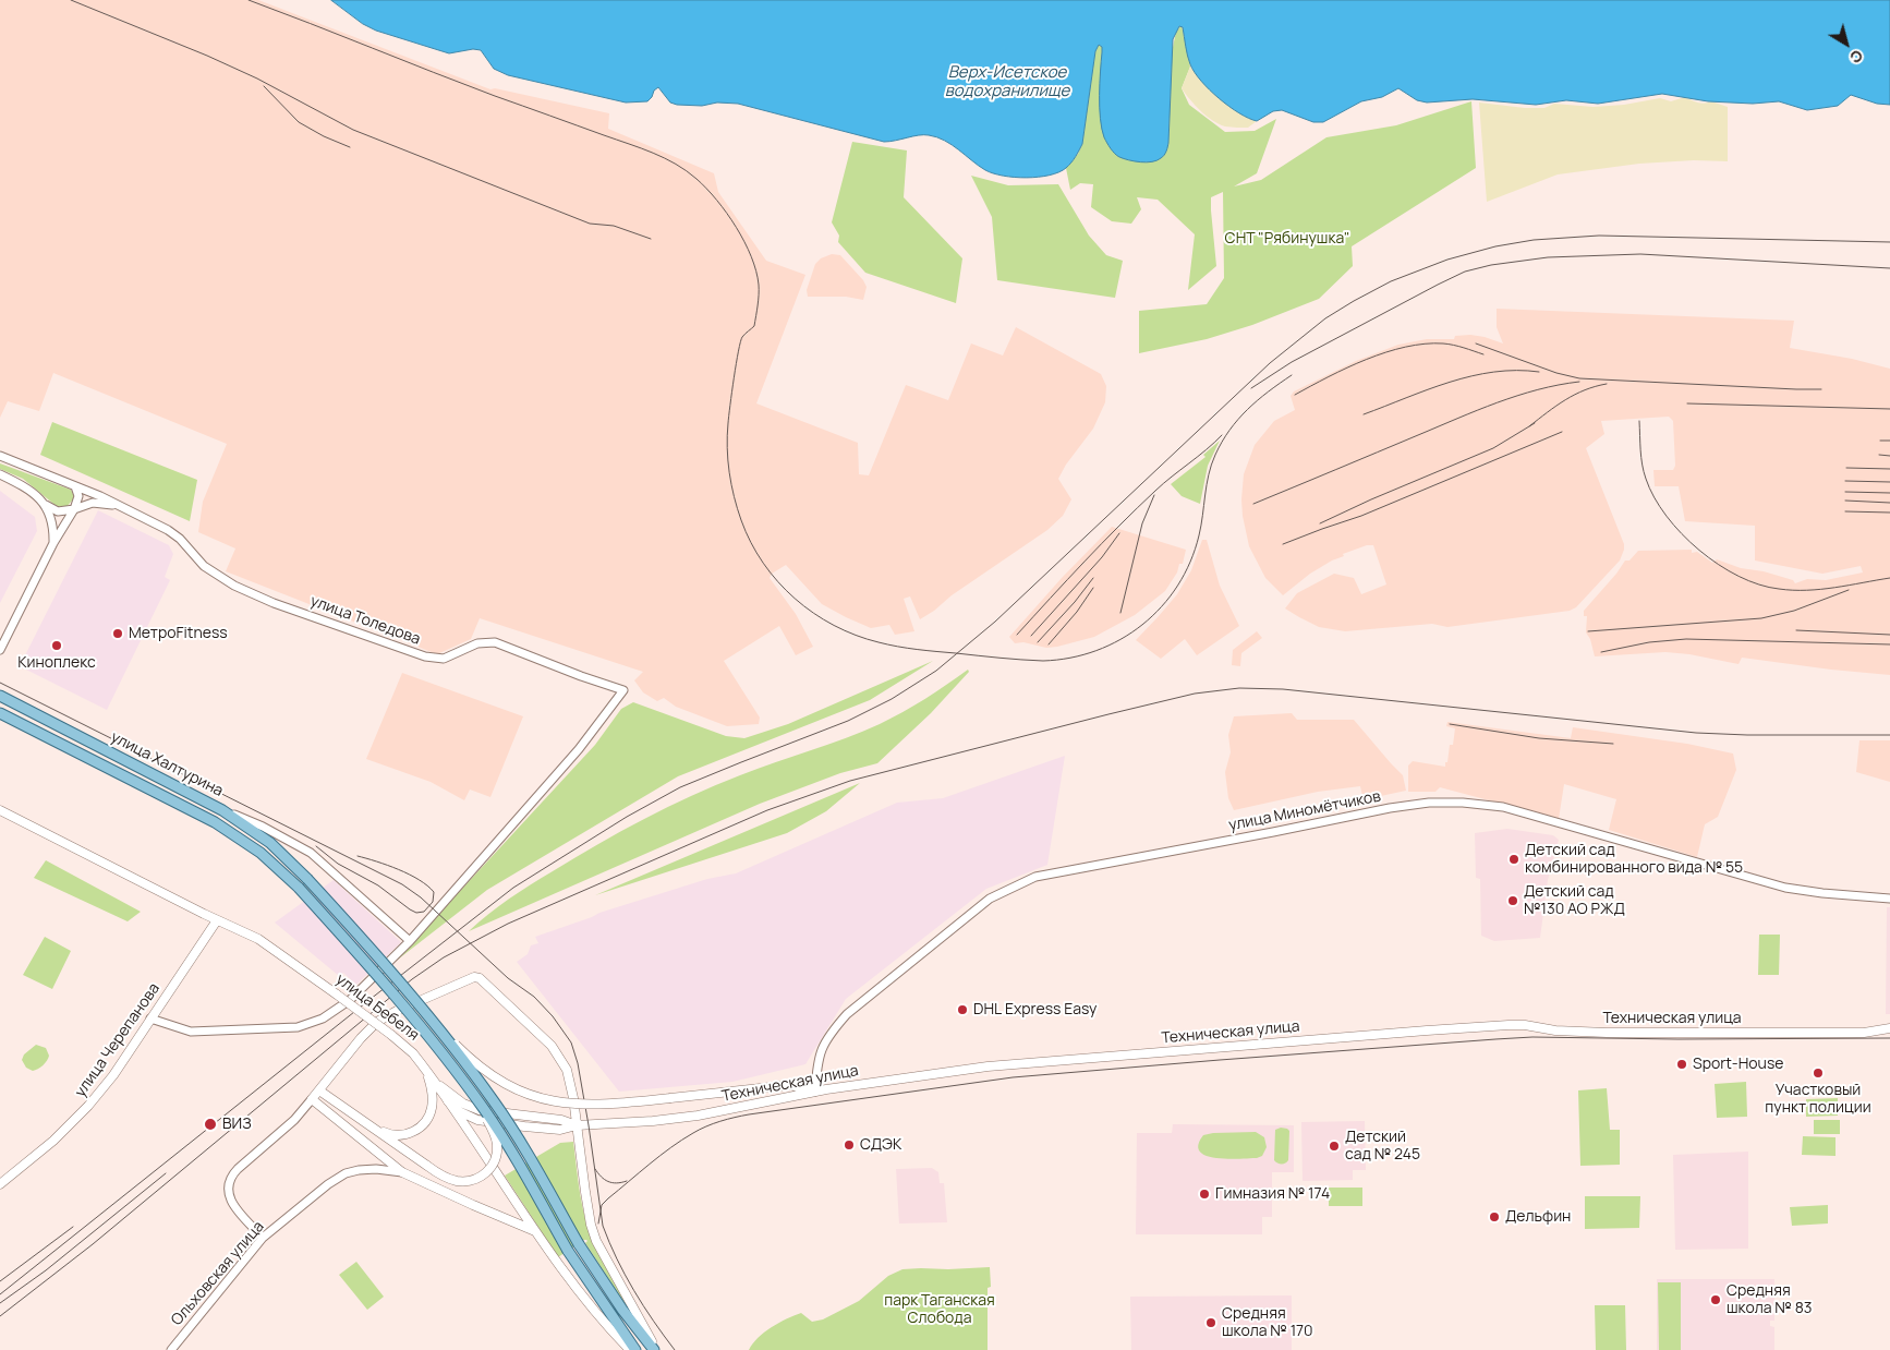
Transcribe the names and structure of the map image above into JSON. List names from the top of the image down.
{
  "streets": {
    "main road": [
      "улица Халтурина",
      "улица Бебеля",
      "Техническая улица",
      "улица Черепанова"
    ],
    "street": ["улица Толедова", "улица Миномётчиков", "Ольховская улица"]
  },
  "crossings": [
    ["улица Миномётчиков", "Техническая улица"],
    ["улица Бебеля", "Техническая улица"],
    ["улица Бебеля", "улица Черепанова"]
  ],
  "water": ["Верх-Исетское водохранилище"],
  "parks": ["СНТ \"Рябинушка\"", "парк Таганская Слобода"],
  "places": [
    "МетроFitness",
    "Киноплекс",
    "Детский сад комбинированного вида № 55",
    "Детский сад №130 АО РЖД",
    "DHL Express Easy",
    "Sport-House",
    "Участковый пункт полиции",
    "ВИЗ",
    "СДЭК",
    "Детский сад № 245",
    "Гимназия № 174",
    "Дельфин",
    "Средняя школа № 83",
    "Средняя школа № 170"
  ],
  "north": "bottom right"
}
